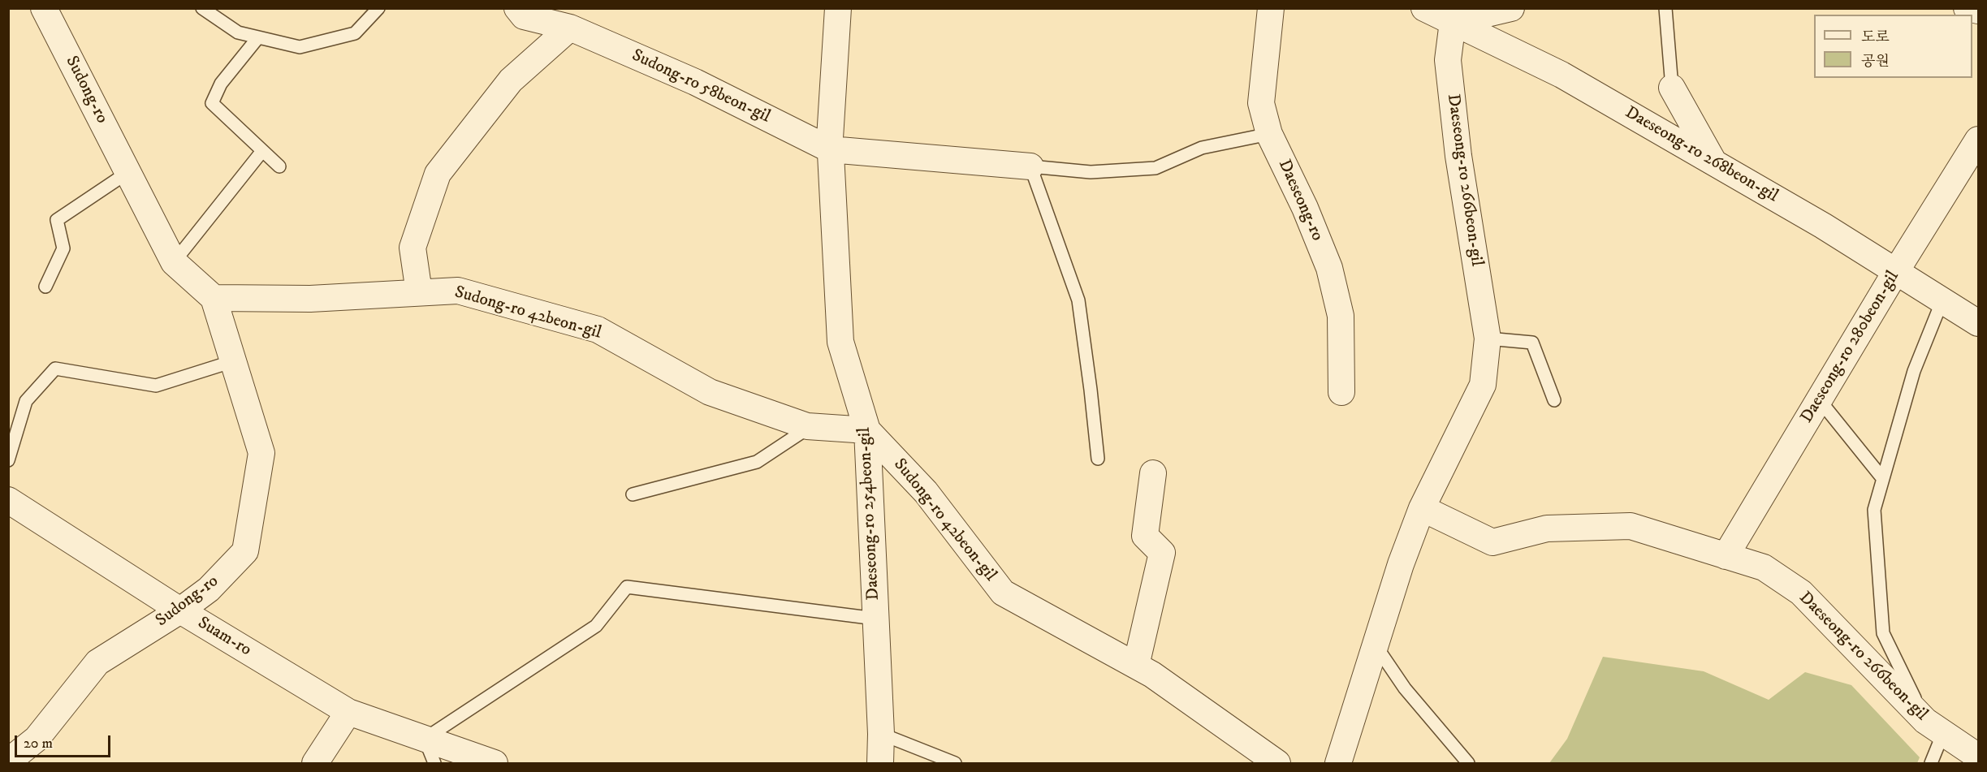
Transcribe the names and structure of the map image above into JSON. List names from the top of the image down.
{
  "streets": {
    "street": [
      "Sudong-ro 58beon-gil",
      "Sudong-ro",
      "Daeseong-ro 268beon-gil",
      "Daeseong-ro 266beon-gil",
      "Daeseong-ro",
      "Sudong-ro 42beon-gil",
      "Daeseong-ro 280beon-gil",
      "Daeseong-ro 254beon-gil",
      "Suam-ro"
    ]
  },
  "crossings": [
    ["Sudong-ro 58beon-gil", "Daeseong-ro 254beon-gil"],
    ["Sudong-ro", "Sudong-ro 42beon-gil"],
    ["Sudong-ro", "Suam-ro"],
    ["Daeseong-ro 268beon-gil", "Daeseong-ro 266beon-gil"],
    ["Daeseong-ro 268beon-gil", "Daeseong-ro 280beon-gil"],
    ["Daeseong-ro 266beon-gil", "Daeseong-ro 280beon-gil"],
    ["Sudong-ro 42beon-gil", "Daeseong-ro 254beon-gil"],
    ["Daeseong-ro 254beon-gil", "Suam-ro"]
  ],
  "legend": ["도로", "공원"],
  "scale_bar": "20 m"
}
